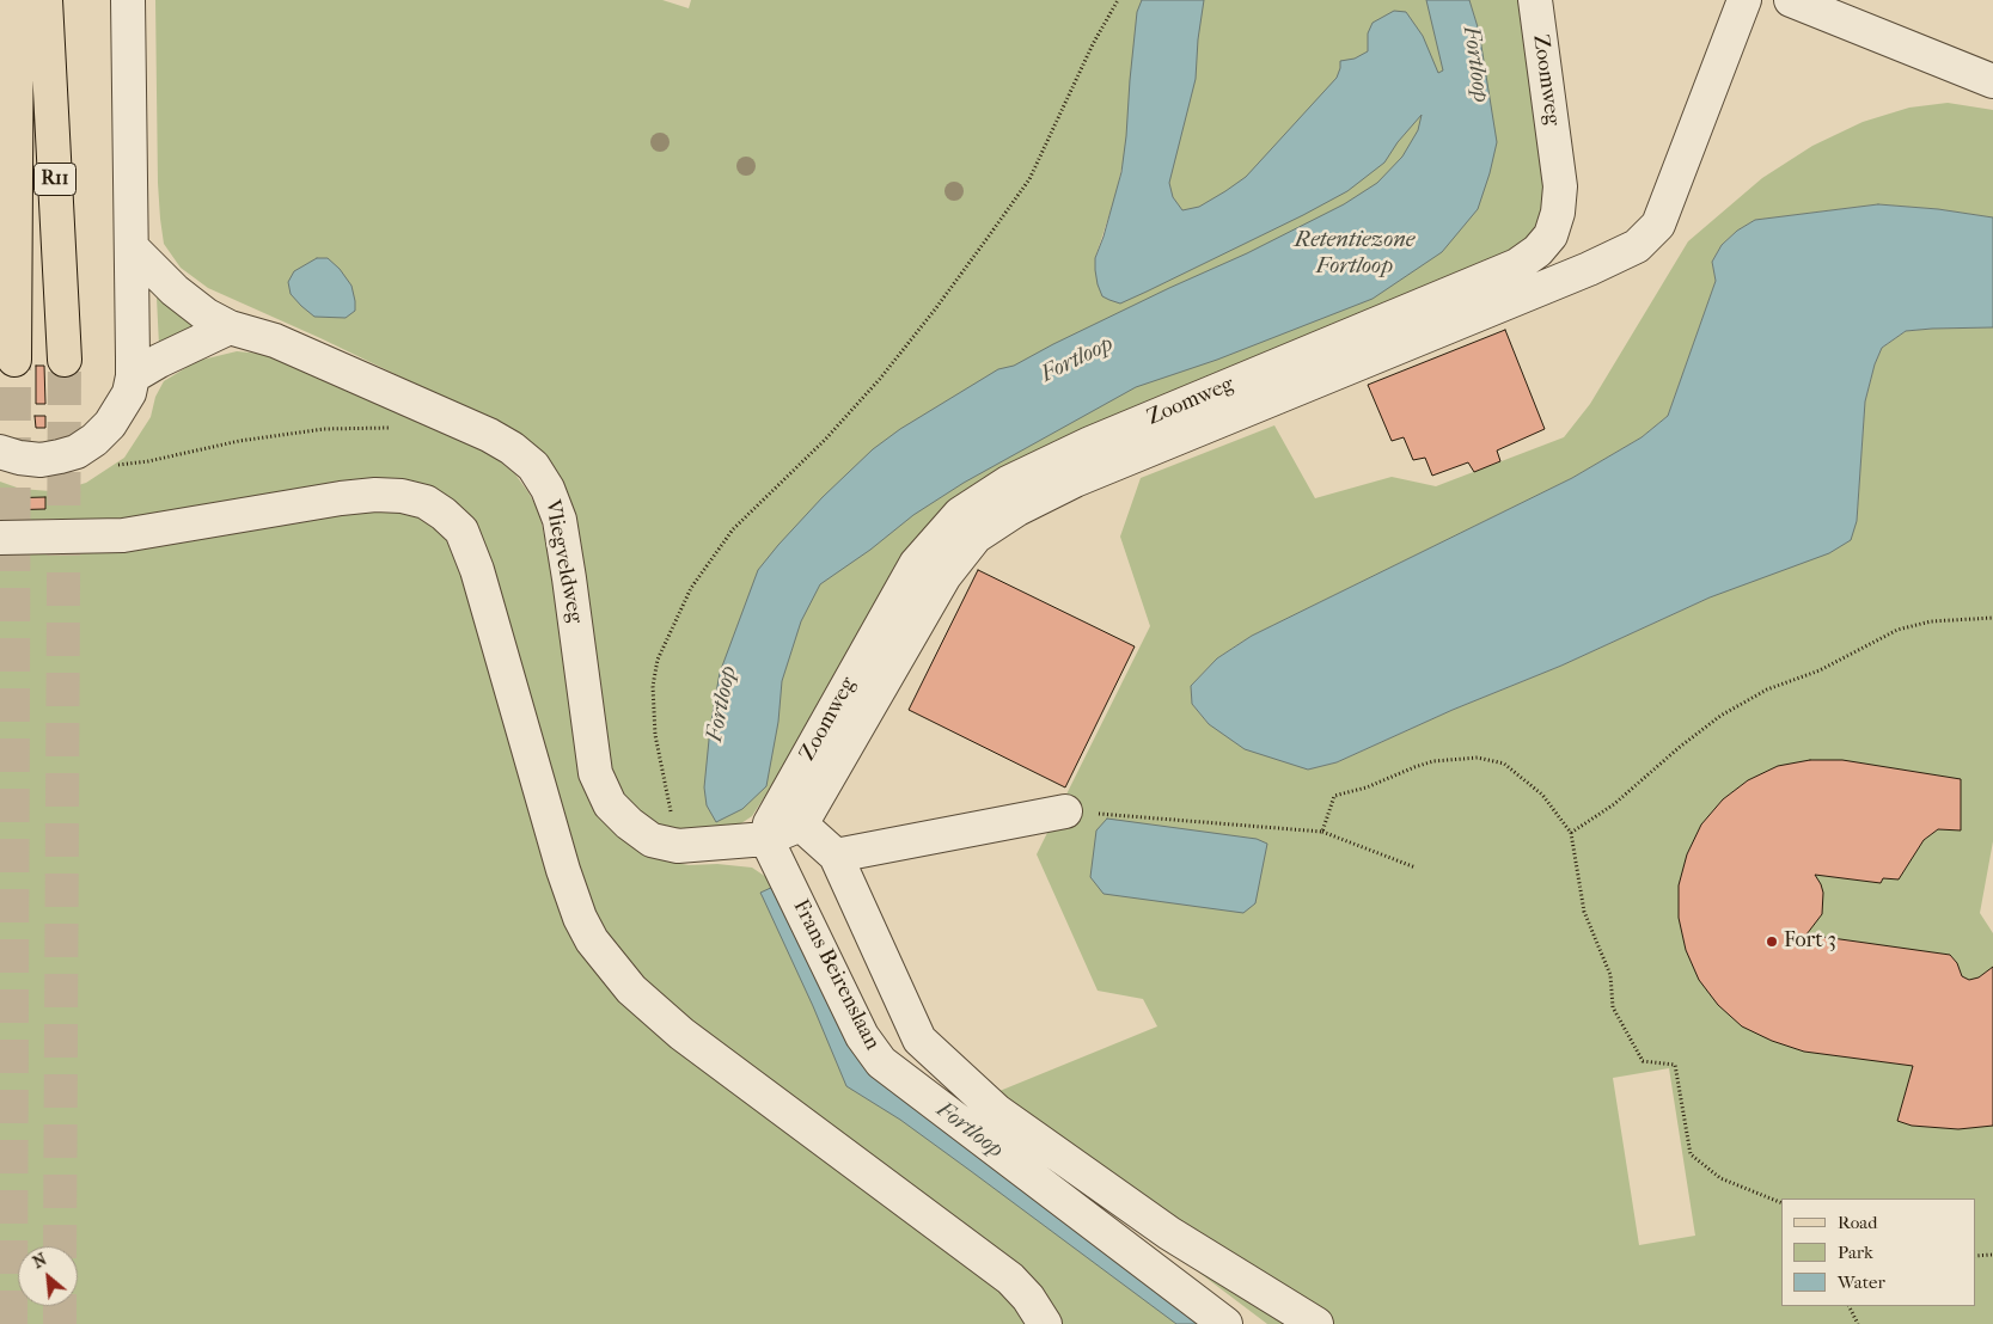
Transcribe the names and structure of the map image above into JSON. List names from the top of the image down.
{
  "streets": {
    "main road": ["R11"],
    "street": ["Zoomweg", "Vliegveldweg", "Frans Beirenslaan"]
  },
  "crossings": [
    ["Zoomweg", "Frans Beirenslaan"]
  ],
  "water": ["Fortloop", "Retentiezone Fortloop"],
  "places": ["Fort 3"],
  "legend": ["Road", "Park", "Water"],
  "north": "top left"
}
